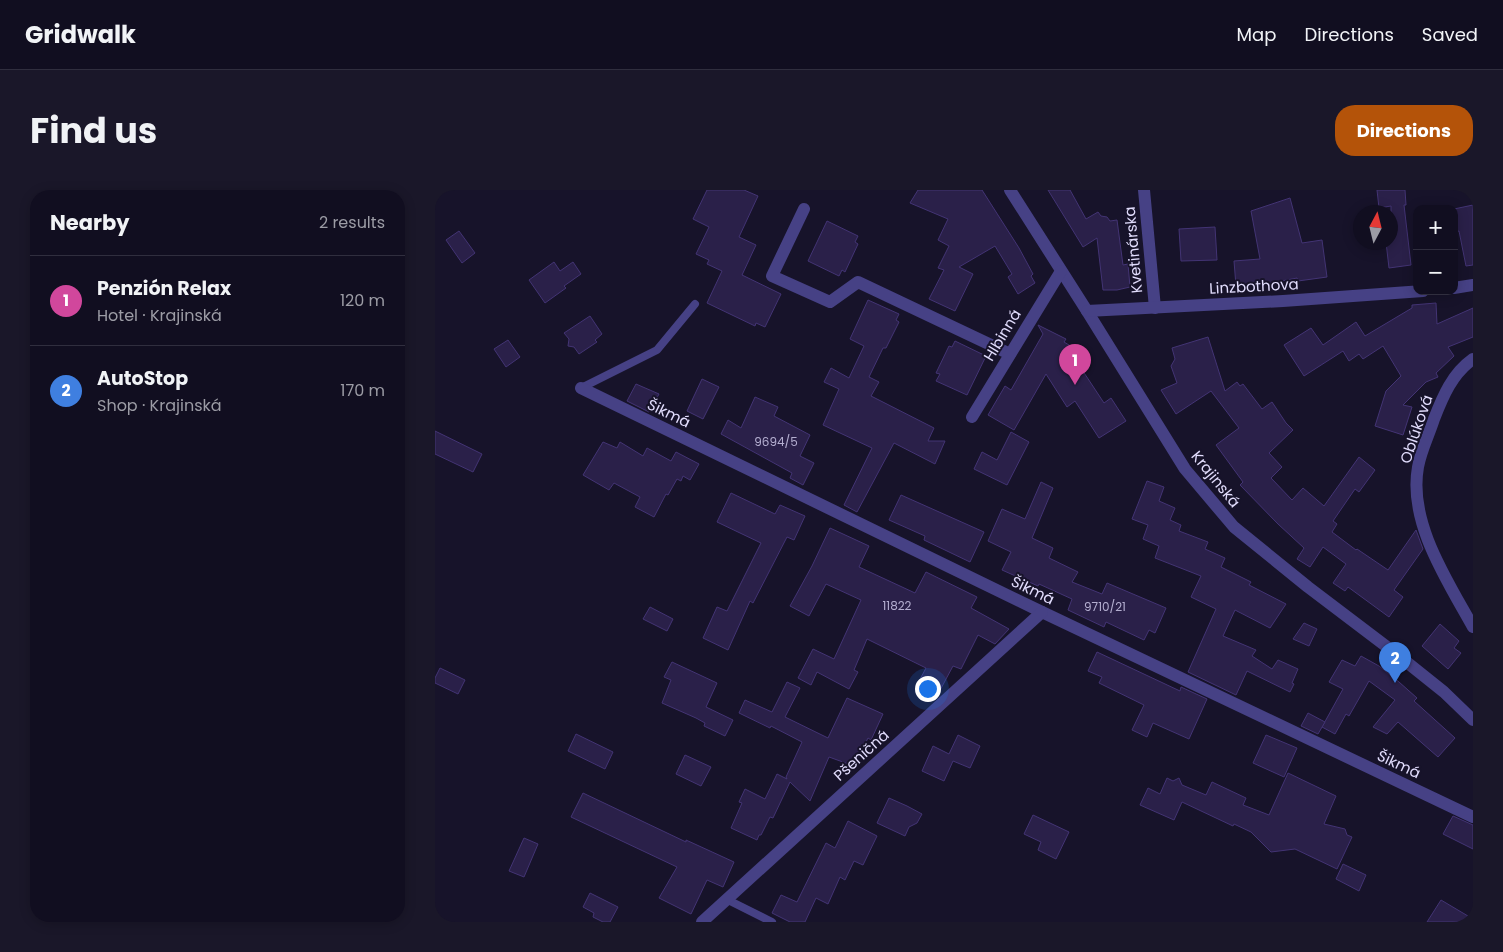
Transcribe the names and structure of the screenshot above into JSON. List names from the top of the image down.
{
  "streets": {
    "street": [
      "Kvetinárska",
      "Linzbothova",
      "Hlbinná",
      "Šikmá",
      "Oblúková",
      "Krajinská",
      "Pšeničná"
    ]
  },
  "crossings": [
    ["Kvetinárska", "Linzbothova"],
    ["Linzbothova", "Krajinská"],
    ["Hlbinná", "Krajinská"],
    ["Šikmá", "Pšeničná"]
  ],
  "house_numbers": ["9694/5", "11822", "9710/21"],
  "north": "top",
  "page": {
    "header": "Gridwalk",
    "nav": ["Map", "Directions", "Saved"],
    "title": "Find us",
    "buttons": "Directions",
    "heading": ["Nearby", "2 results"],
    "map_buttons": ["+", "−"],
    "list": [
      {
        "mark": "1",
        "name": "Penzión Relax",
        "note": "Hotel · Krajinská",
        "value": "120 m"
      },
      {
        "mark": "2",
        "name": "AutoStop",
        "note": "Shop · Krajinská",
        "value": "170 m"
      }
    ],
    "pins": ["1", "2"]
  }
}
